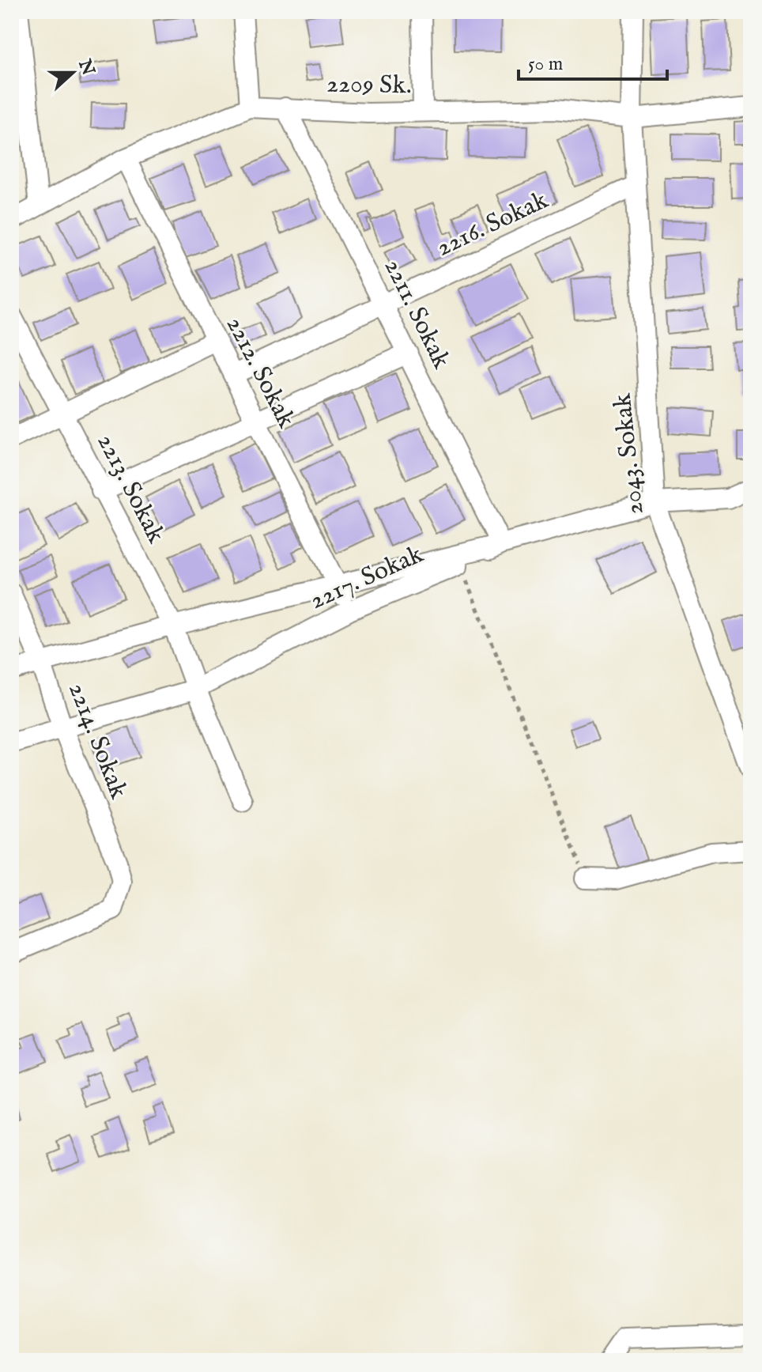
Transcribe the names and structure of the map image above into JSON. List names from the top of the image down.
{
  "streets": {
    "street": [
      "2209 Sk.",
      "2216. Sokak",
      "2211. Sokak",
      "2212. Sokak",
      "2043. Sokak",
      "2213. Sokak",
      "2217. Sokak",
      "2214. Sokak"
    ]
  },
  "crossings": [
    ["2209 Sk.", "2211. Sokak"],
    ["2209 Sk.", "2212. Sokak"],
    ["2209 Sk.", "2043. Sokak"],
    ["2216. Sokak", "2211. Sokak"],
    ["2216. Sokak", "2212. Sokak"],
    ["2216. Sokak", "2043. Sokak"],
    ["2211. Sokak", "2217. Sokak"],
    ["2212. Sokak", "2217. Sokak"],
    ["2043. Sokak", "2217. Sokak"],
    ["2213. Sokak", "2217. Sokak"],
    ["2217. Sokak", "2214. Sokak"]
  ],
  "scale_bar": "50 m",
  "north": "right"
}
